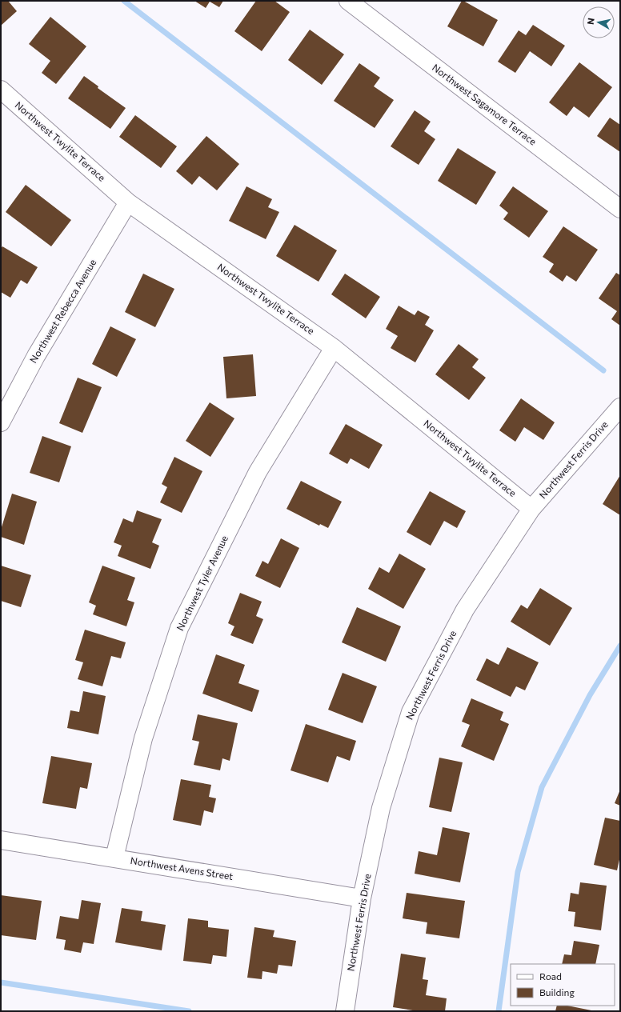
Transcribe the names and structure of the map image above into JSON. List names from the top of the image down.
{
  "streets": {
    "street": [
      "Northwest Sagamore Terrace",
      "Northwest Twylite Terrace",
      "Northwest Rebecca Avenue",
      "Northwest Ferris Drive",
      "Northwest Tyler Avenue",
      "Northwest Avens Street"
    ]
  },
  "crossings": [
    ["Northwest Twylite Terrace", "Northwest Rebecca Avenue"],
    ["Northwest Twylite Terrace", "Northwest Ferris Drive"],
    ["Northwest Twylite Terrace", "Northwest Tyler Avenue"],
    ["Northwest Ferris Drive", "Northwest Avens Street"],
    ["Northwest Tyler Avenue", "Northwest Avens Street"]
  ],
  "legend": ["Road", "Building"],
  "north": "left"
}
